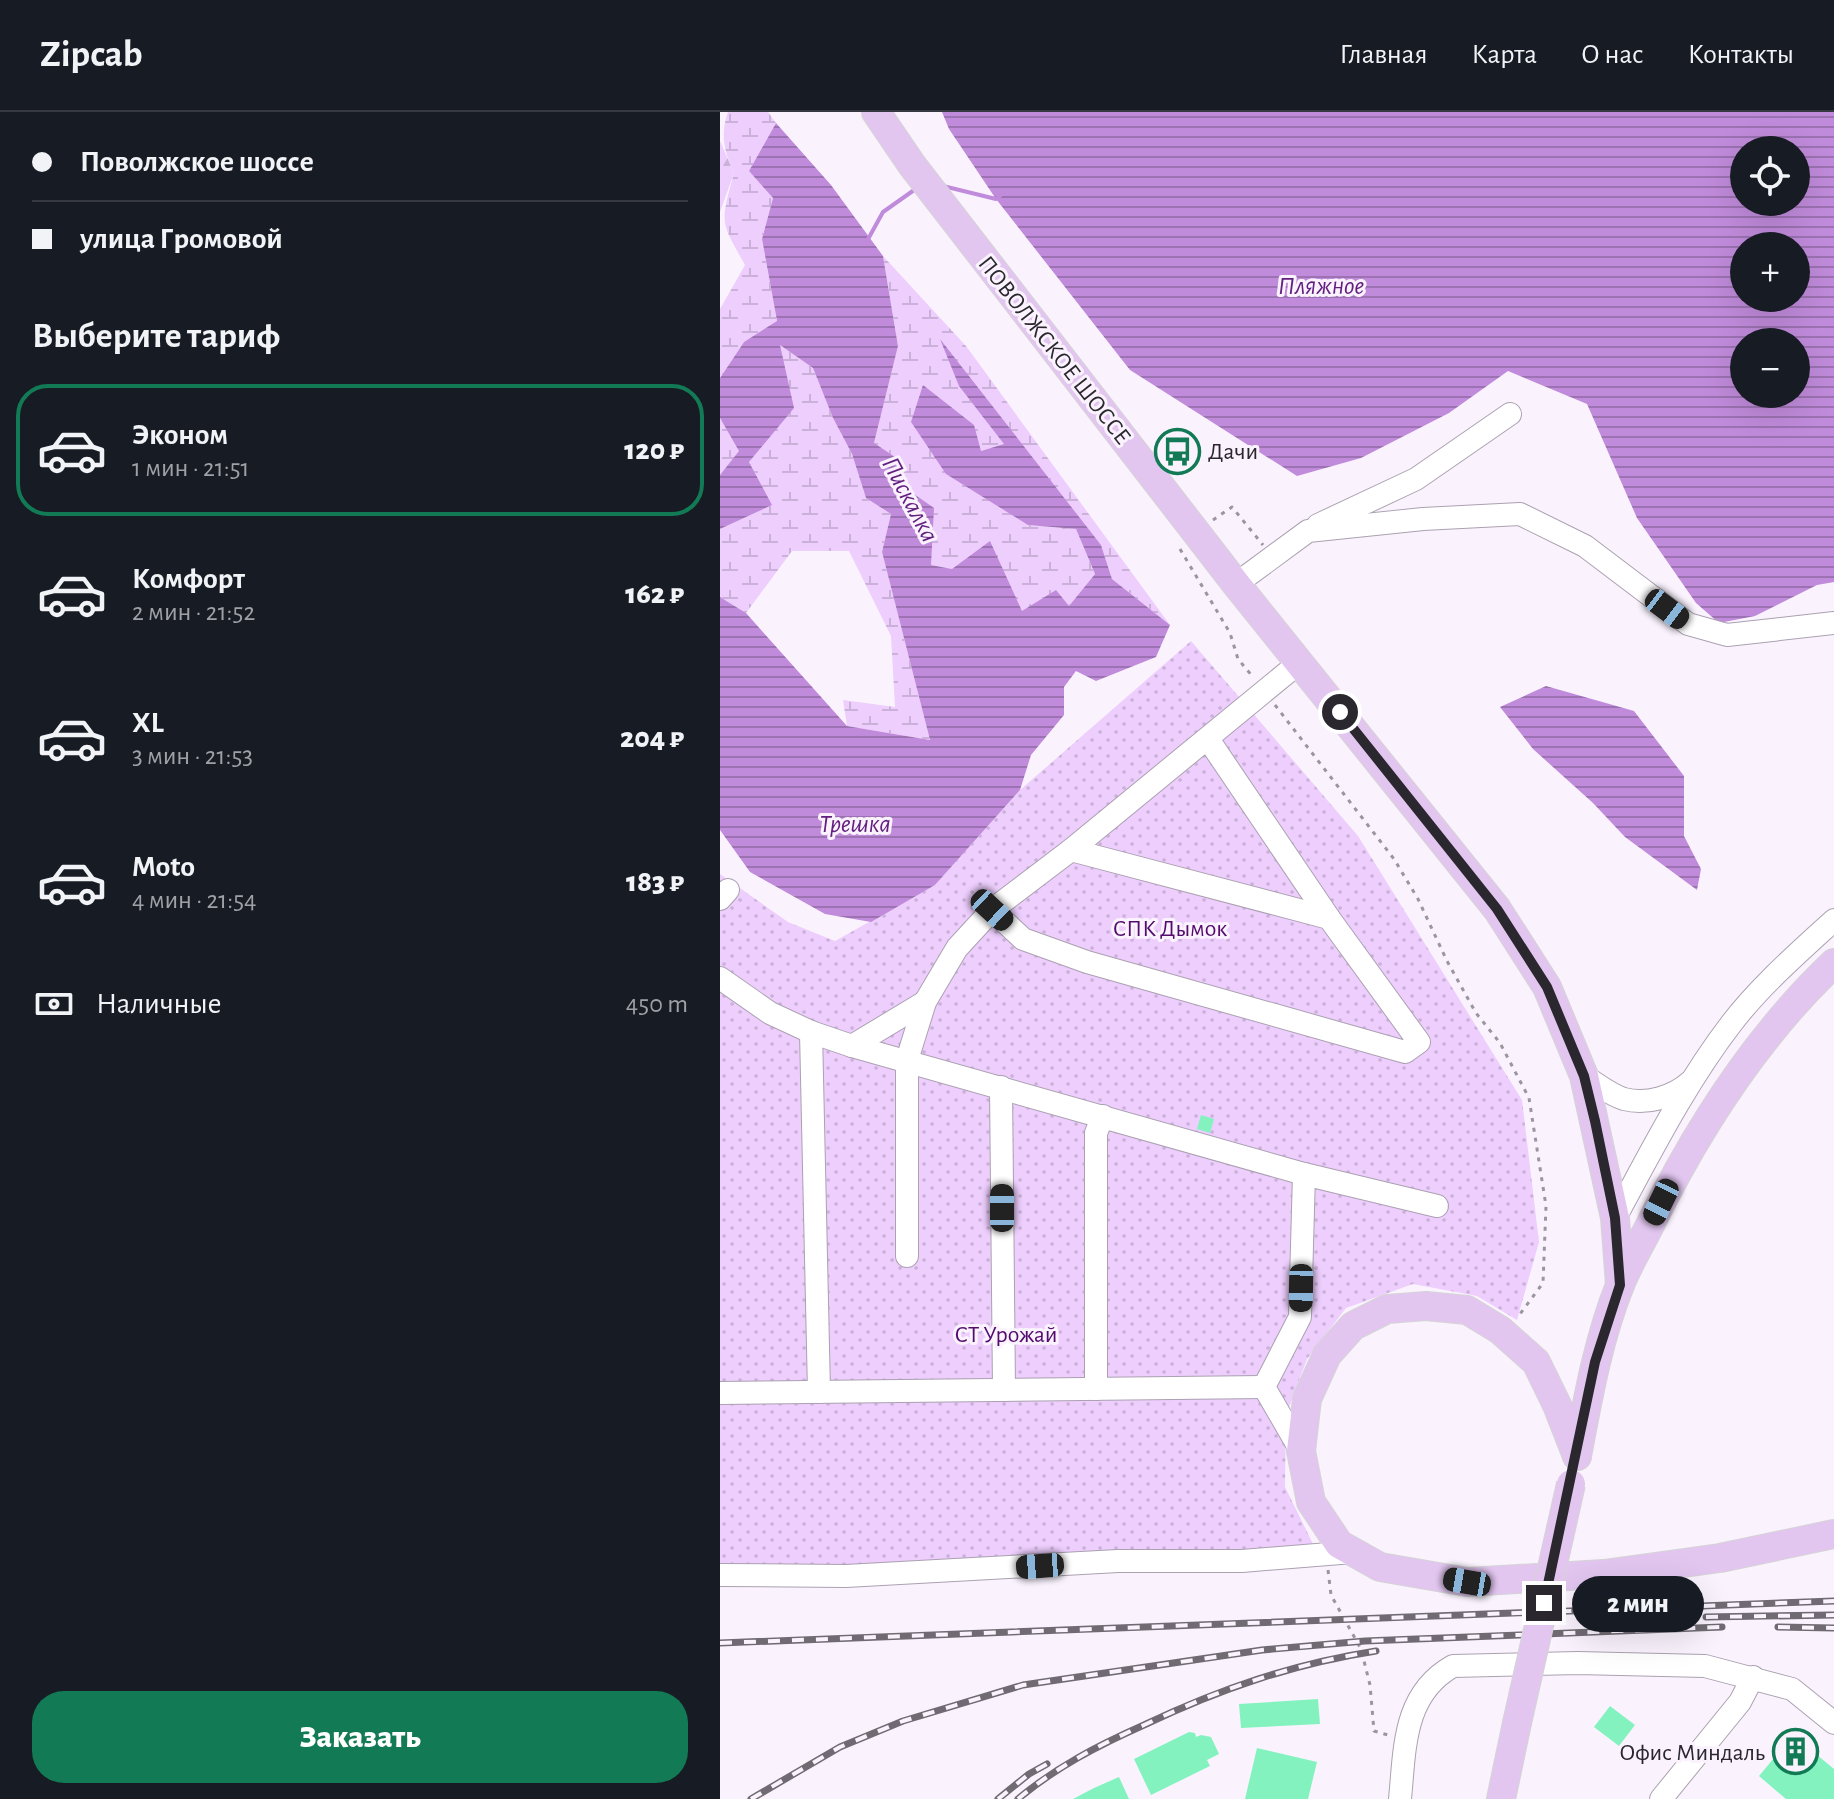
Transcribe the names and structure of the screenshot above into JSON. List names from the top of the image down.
{
  "streets": {
    "main road": ["ПОВОЛЖСКОЕ ШОССЕ"]
  },
  "water": ["Пляжное", "Пискалка", "Трешка"],
  "parks": ["СПК Дымок", "СТ Урожай"],
  "places": {
    "bus stop": ["Дачи"],
    "building": ["Офис Миндаль"]
  },
  "page": {
    "header": "Zipcab",
    "nav": [
      "Главная",
      "Карта",
      "О нас",
      "Контакты"
    ],
    "banner": ["Поволжское шоссе", "улица Громовой"],
    "map_buttons": ["+", "−"],
    "heading": "Выберите тариф",
    "list": [
      {
        "name": "Эконом",
        "note": "1 мин · 21:51",
        "value": "120 ₽"
      },
      {
        "name": "Комфорт",
        "note": "2 мин · 21:52",
        "value": "162 ₽"
      },
      {
        "name": "XL",
        "note": "3 мин · 21:53",
        "value": "204 ₽"
      },
      {
        "name": "Moto",
        "note": "4 мин · 21:54",
        "value": "183 ₽"
      }
    ],
    "pay": ["Наличные", "450 m"],
    "bubble": "2 мин",
    "buttons": "Заказать"
  }
}
